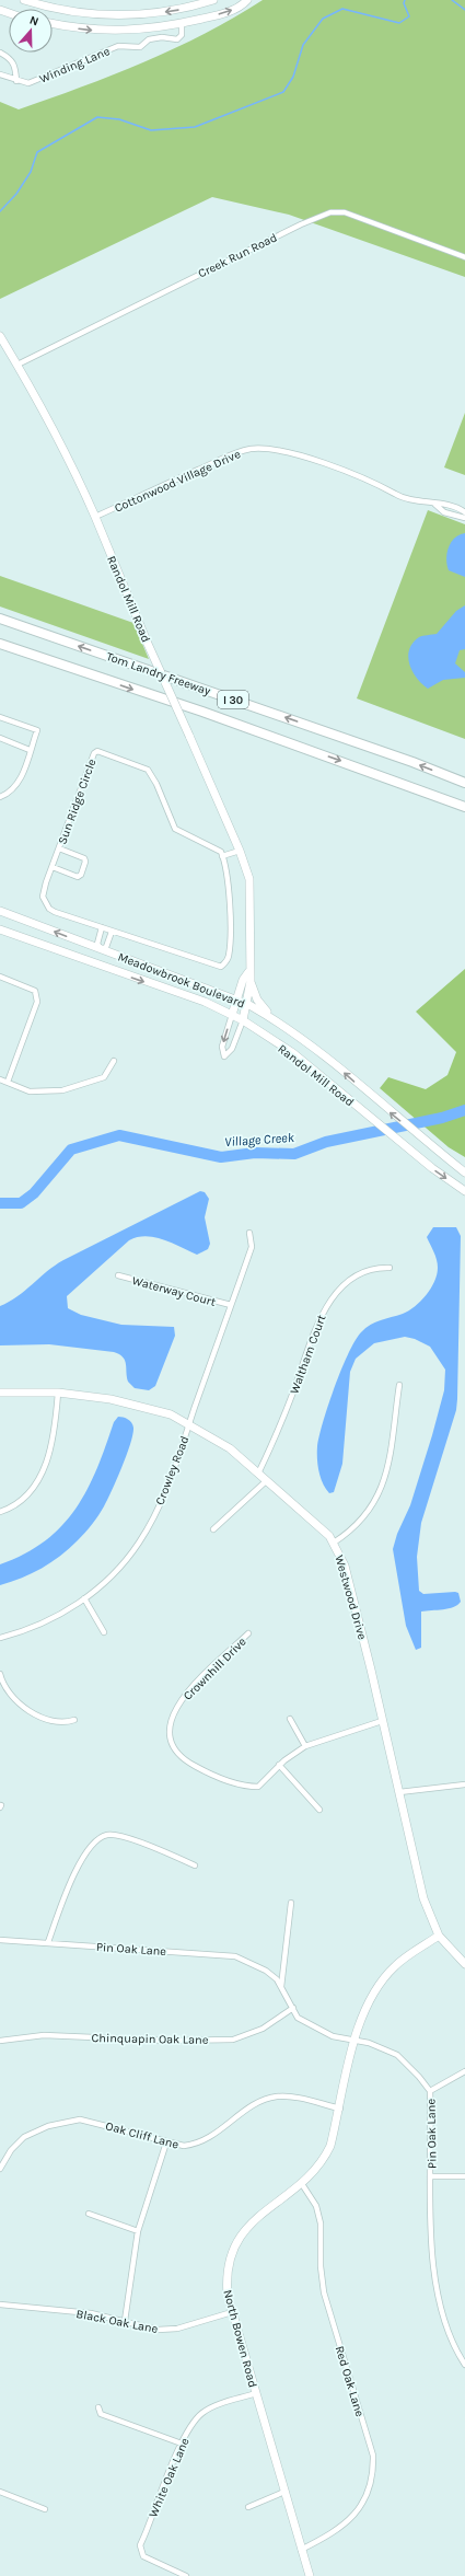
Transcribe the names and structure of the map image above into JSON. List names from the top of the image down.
{
  "streets": {
    "highway": ["Tom Landry Freeway", "I 30"],
    "street": [
      "Winding Lane",
      "Creek Run Road",
      "Cottonwood Village Drive",
      "Randol Mill Road",
      "Sun Ridge Circle",
      "Meadowbrook Boulevard",
      "Waterway Court",
      "Waltham Court",
      "Crowley Road",
      "Westwood Drive",
      "Crownhill Drive",
      "Pin Oak Lane",
      "Chinquapin Oak Lane",
      "Oak Cliff Lane",
      "Black Oak Lane",
      "North Bowen Road",
      "Red Oak Lane",
      "White Oak Lane"
    ]
  },
  "crossings": [
    ["Creek Run Road", "Randol Mill Road"],
    ["Cottonwood Village Drive", "Randol Mill Road"],
    ["Randol Mill Road", "Meadowbrook Boulevard"],
    ["Waterway Court", "Crowley Road"],
    ["Waltham Court", "Westwood Drive"],
    ["Crowley Road", "Westwood Drive"],
    ["Westwood Drive", "Crownhill Drive"],
    ["Westwood Drive", "North Bowen Road"],
    ["Pin Oak Lane", "Chinquapin Oak Lane"],
    ["Pin Oak Lane", "North Bowen Road"],
    ["Oak Cliff Lane", "North Bowen Road"],
    ["Black Oak Lane", "North Bowen Road"],
    ["North Bowen Road", "Red Oak Lane"],
    ["North Bowen Road", "White Oak Lane"]
  ],
  "water": ["Village Creek"],
  "north": "top"
}
